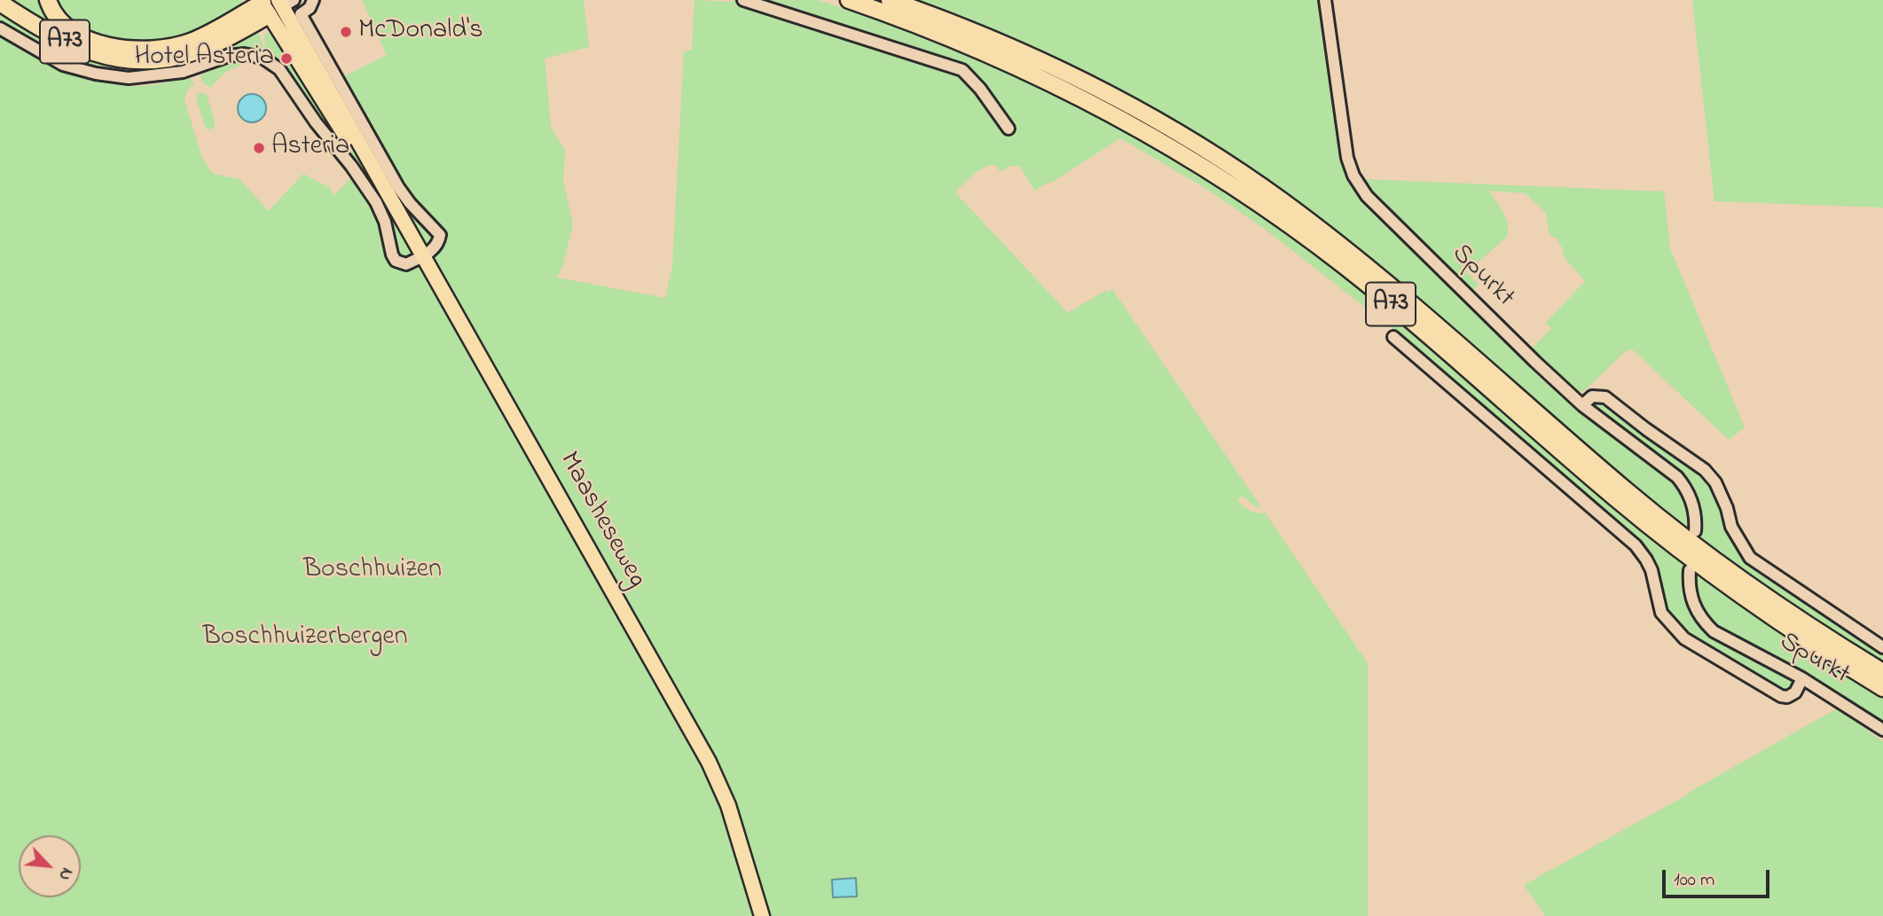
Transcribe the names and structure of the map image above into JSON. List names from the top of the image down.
{
  "streets": {
    "highway": ["A73"],
    "main road": ["Maasheseweg"],
    "street": ["Spurkt"]
  },
  "crossings": [
    ["A73", "Maasheseweg"]
  ],
  "parks": ["Boschhuizen", "Boschhuizerbergen"],
  "places": ["McDonald's", "Hotel Asteria", "Asteria"],
  "scale_bar": "100 m",
  "north": "bottom right"
}
